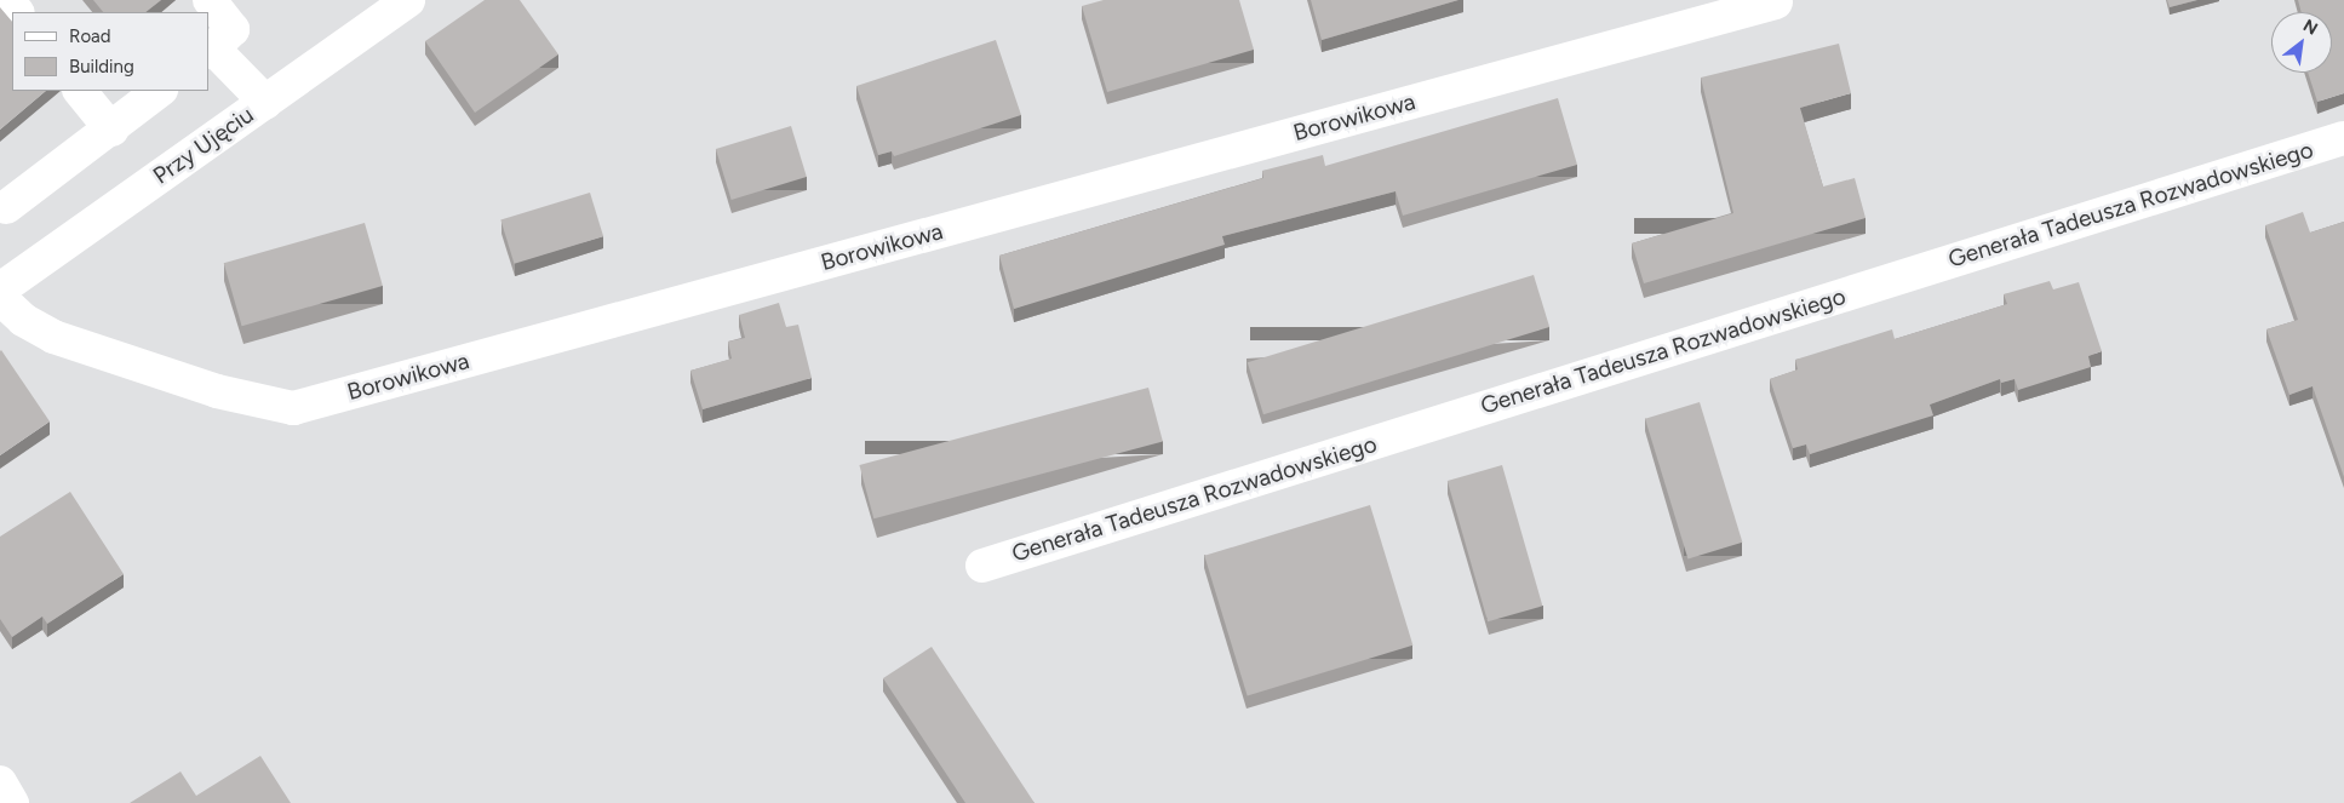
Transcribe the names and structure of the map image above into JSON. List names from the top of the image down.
{
  "streets": {
    "street": ["Borowikowa", "Przy Ujęciu", "Generała Tadeusza Rozwadowskiego"]
  },
  "legend": ["Road", "Building"],
  "north": "top right"
}
